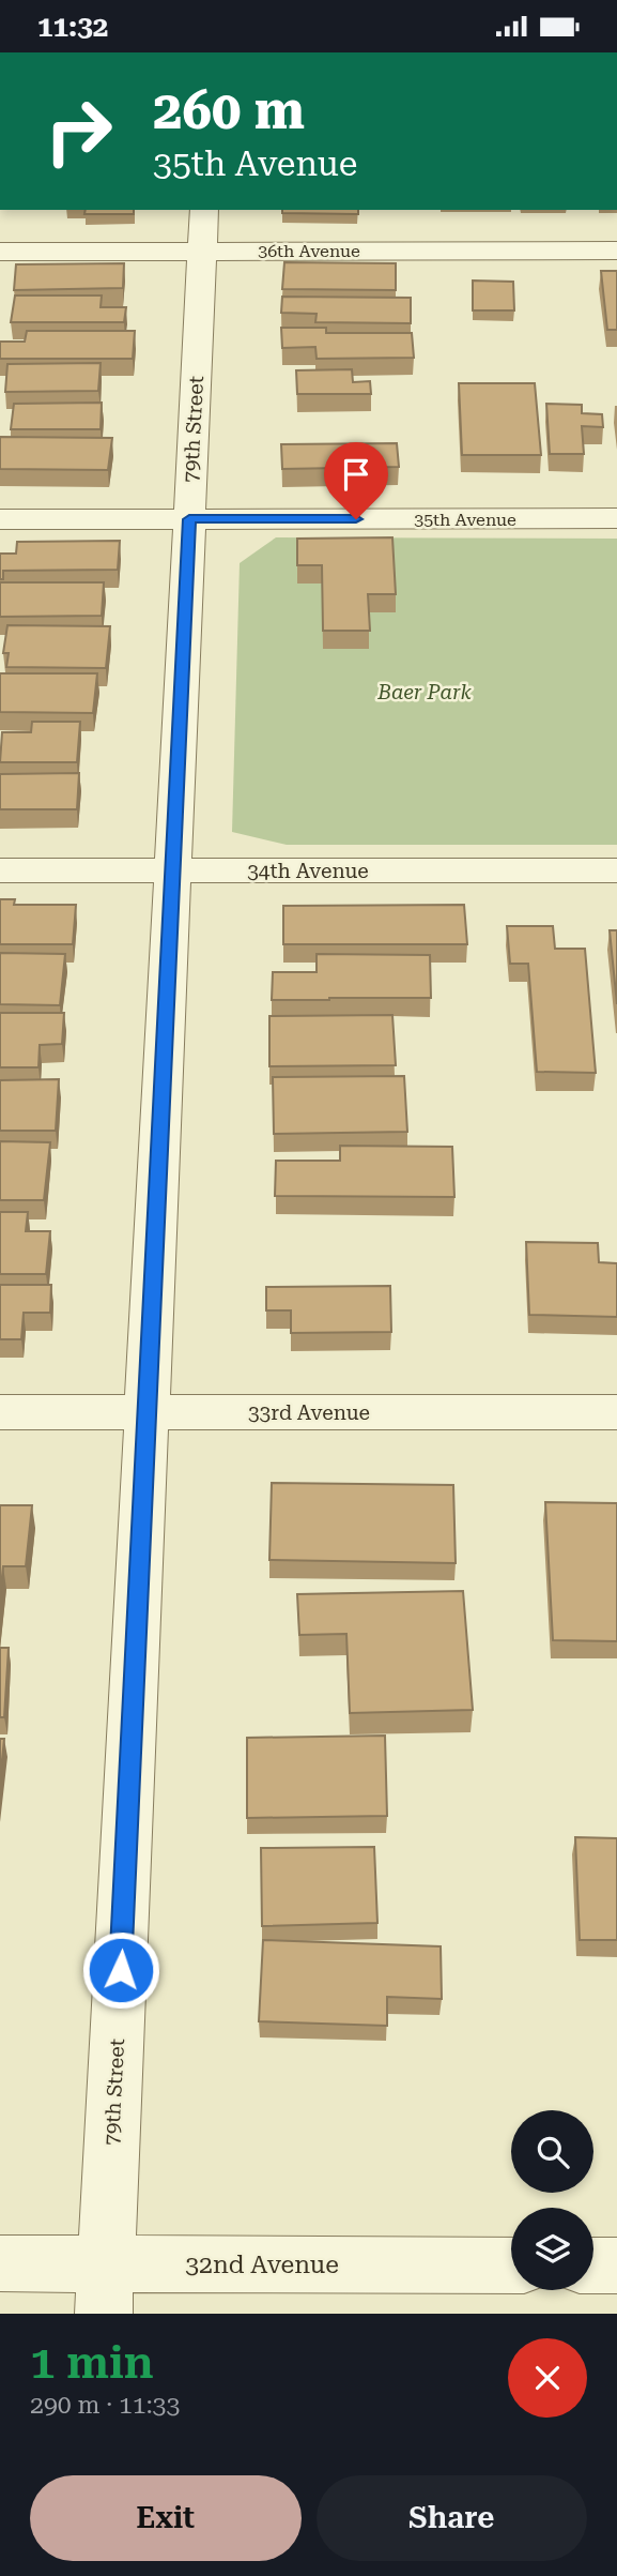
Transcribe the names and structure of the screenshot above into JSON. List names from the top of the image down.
{
  "streets": {
    "street": [
      "36th Avenue",
      "79th Street",
      "35th Avenue",
      "34th Avenue",
      "33rd Avenue",
      "32nd Avenue"
    ]
  },
  "crossings": [
    ["36th Avenue", "79th Street"],
    ["79th Street", "35th Avenue"],
    ["79th Street", "34th Avenue"],
    ["79th Street", "33rd Avenue"],
    ["79th Street", "32nd Avenue"]
  ],
  "parks": ["Baer Park"],
  "page": {
    "status": "11:32",
    "turn": ["260 m", "35th Avenue"],
    "heading": ["1 min", "290 m · 11:33"],
    "buttons": ["Exit", "Share"]
  }
}
